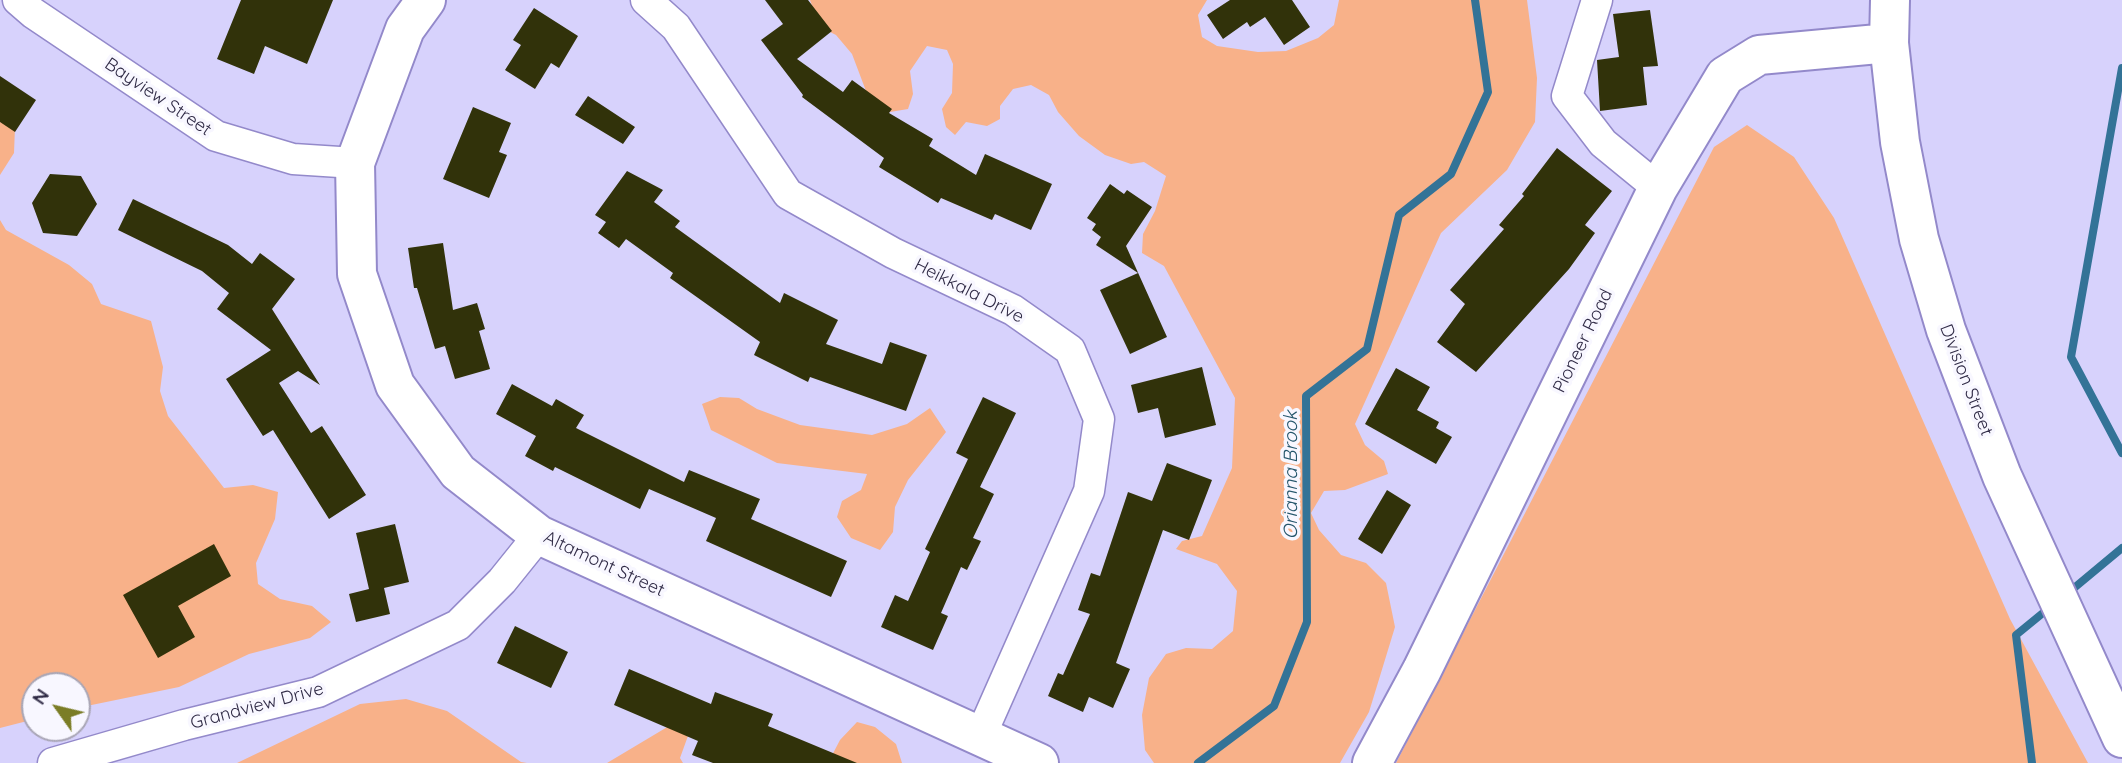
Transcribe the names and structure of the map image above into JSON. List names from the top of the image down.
{
  "streets": {
    "street": [
      "Bayview Street",
      "Heikkala Drive",
      "Pioneer Road",
      "Division Street",
      "Altamont Street",
      "Grandview Drive"
    ]
  },
  "crossings": [
    ["Bayview Street", "Altamont Street"],
    ["Heikkala Drive", "Altamont Street"],
    ["Pioneer Road", "Division Street"],
    ["Altamont Street", "Grandview Drive"]
  ],
  "water": ["Orianna Brook"],
  "north": "top left"
}
